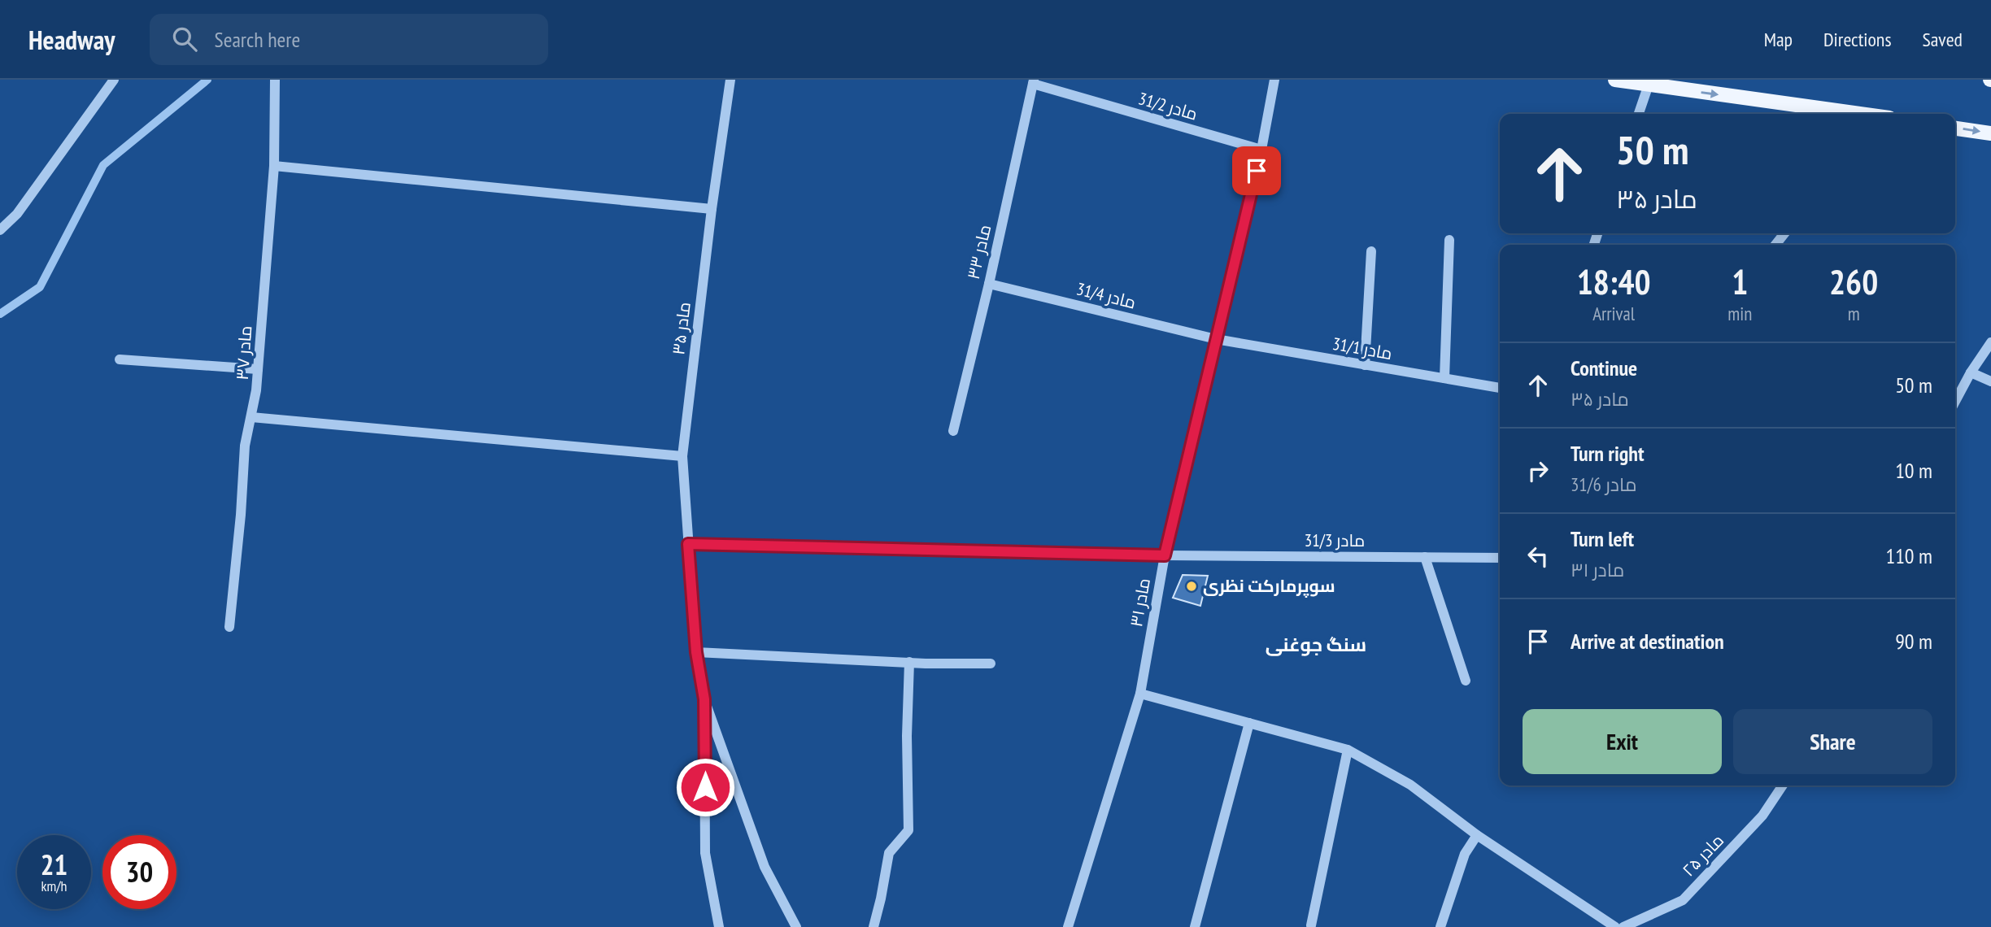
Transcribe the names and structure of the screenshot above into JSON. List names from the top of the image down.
{
  "streets": {
    "street": [
      "مادر 31/2",
      "مادر ۳۳",
      "مادر 31/4",
      "مادر ۳۵",
      "مادر 31/1",
      "مادر ۳۷",
      "مادر 31/3",
      "مادر ۳۱",
      "مادر ۲۵"
    ]
  },
  "crossings": [
    ["مادر 31/2", "مادر ۳۳"],
    ["مادر 31/2", "مادر ۳۱"],
    ["مادر ۳۳", "مادر 31/4"],
    ["مادر 31/4", "مادر 31/1"],
    ["مادر 31/4", "مادر ۳۱"],
    ["مادر ۳۵", "مادر 31/3"],
    ["مادر 31/1", "مادر ۳۱"],
    ["مادر 31/3", "مادر ۳۱"]
  ],
  "districts": ["سنگ جوغنی"],
  "places": ["سوپرمارکت نظری"],
  "page": {
    "header": "Headway",
    "search": "Search here",
    "nav": ["Map", "Directions", "Saved"],
    "turn": ["50 m", "مادر ۳۵"],
    "eta": [
      "18:40",
      "Arrival",
      "1",
      "min",
      "260",
      "m"
    ],
    "list": [
      {
        "name": "Continue",
        "note": "مادر ۳۵",
        "value": "50 m"
      },
      {
        "name": "Turn right",
        "note": "مادر 31/6",
        "value": "10 m"
      },
      {
        "name": "Turn left",
        "note": "مادر ۳۱",
        "value": "110 m"
      },
      {
        "name": "Arrive at destination",
        "value": "90 m"
      }
    ],
    "buttons": ["Exit", "Share"],
    "speed": "21 km/h",
    "limit": "30"
  }
}
